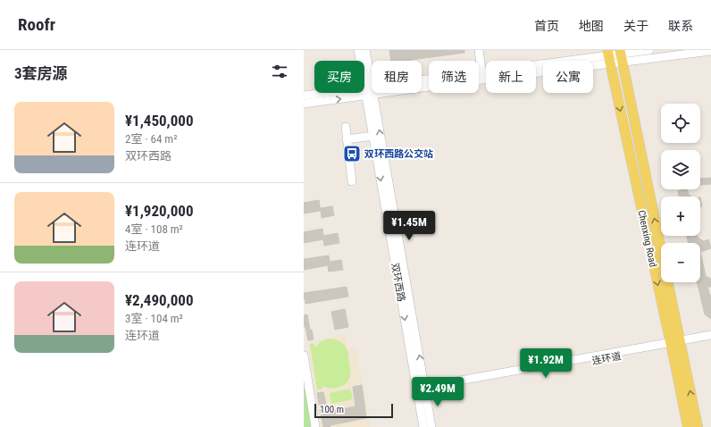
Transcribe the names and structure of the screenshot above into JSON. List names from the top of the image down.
{
  "streets": {
    "main road": ["Chenxing Road"],
    "street": ["双环西路", "连环道"]
  },
  "crossings": [
    ["Chenxing Road", "连环道"],
    ["双环西路", "连环道"]
  ],
  "places": {
    "bus stop": ["双环西路公交站"]
  },
  "scale_bar": "100 m",
  "page": {
    "header": "Roofr",
    "nav": [
      "首页",
      "地图",
      "关于",
      "联系"
    ],
    "heading": "3套房源",
    "chip": [
      "买房",
      "租房",
      "筛选",
      "新上",
      "公寓"
    ],
    "list": [
      {
        "name": "¥1,450,000",
        "note": "2室 · 64 m² · 双环西路"
      },
      {
        "name": "¥1,920,000",
        "note": "4室 · 108 m² · 连环道"
      },
      {
        "name": "¥2,490,000",
        "note": "3室 · 104 m² · 连环道"
      }
    ],
    "map_buttons": ["+", "−"],
    "price": ["¥1.45M", "¥1.92M", "¥2.49M"],
    "scale": "100 m"
  }
}
